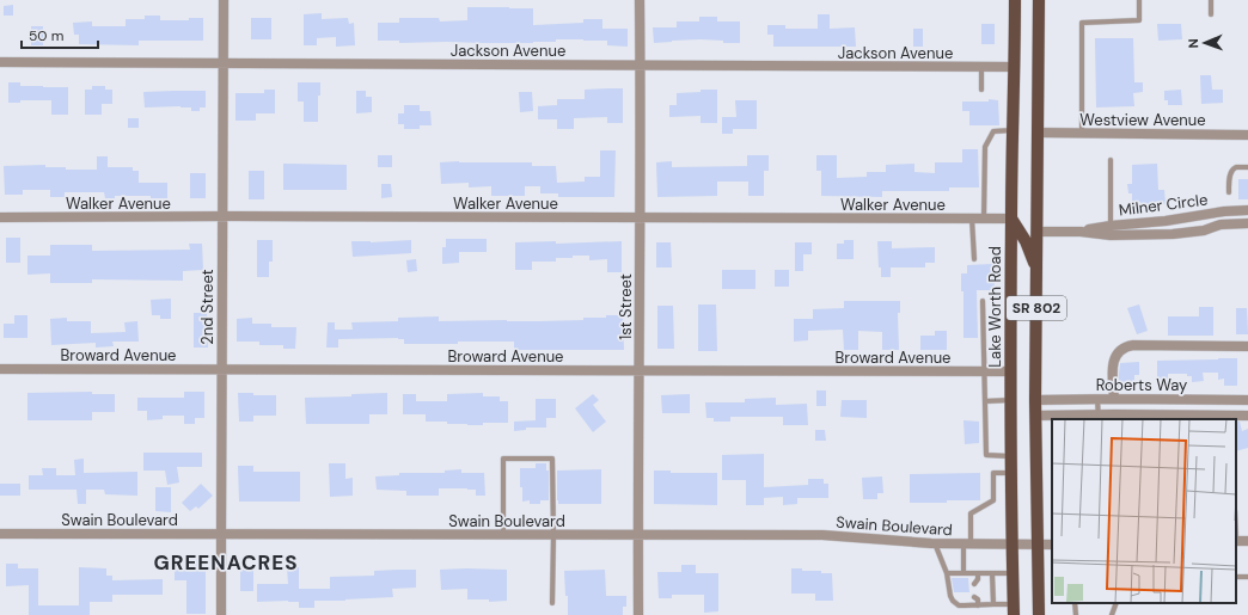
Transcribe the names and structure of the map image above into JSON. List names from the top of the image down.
{
  "streets": {
    "main road": ["Lake Worth Road", "SR 802"],
    "street": [
      "Jackson Avenue",
      "Westview Avenue",
      "Walker Avenue",
      "Milner Circle",
      "2nd Street",
      "1st Street",
      "Broward Avenue",
      "Roberts Way",
      "Swain Boulevard"
    ]
  },
  "crossings": [
    ["Jackson Avenue", "2nd Street"],
    ["Jackson Avenue", "1st Street"],
    ["Jackson Avenue", "Lake Worth Road"],
    ["Westview Avenue", "SR 802"],
    ["Walker Avenue", "2nd Street"],
    ["Walker Avenue", "1st Street"],
    ["Walker Avenue", "Lake Worth Road"],
    ["Milner Circle", "SR 802"],
    ["2nd Street", "Broward Avenue"],
    ["2nd Street", "Swain Boulevard"],
    ["1st Street", "Broward Avenue"],
    ["1st Street", "Swain Boulevard"],
    ["Lake Worth Road", "Broward Avenue"],
    ["Lake Worth Road", "Swain Boulevard"],
    ["SR 802", "Roberts Way"],
    ["SR 802", "Swain Boulevard"]
  ],
  "districts": ["GREENACRES"],
  "scale_bar": "50 m",
  "north": "left"
}
